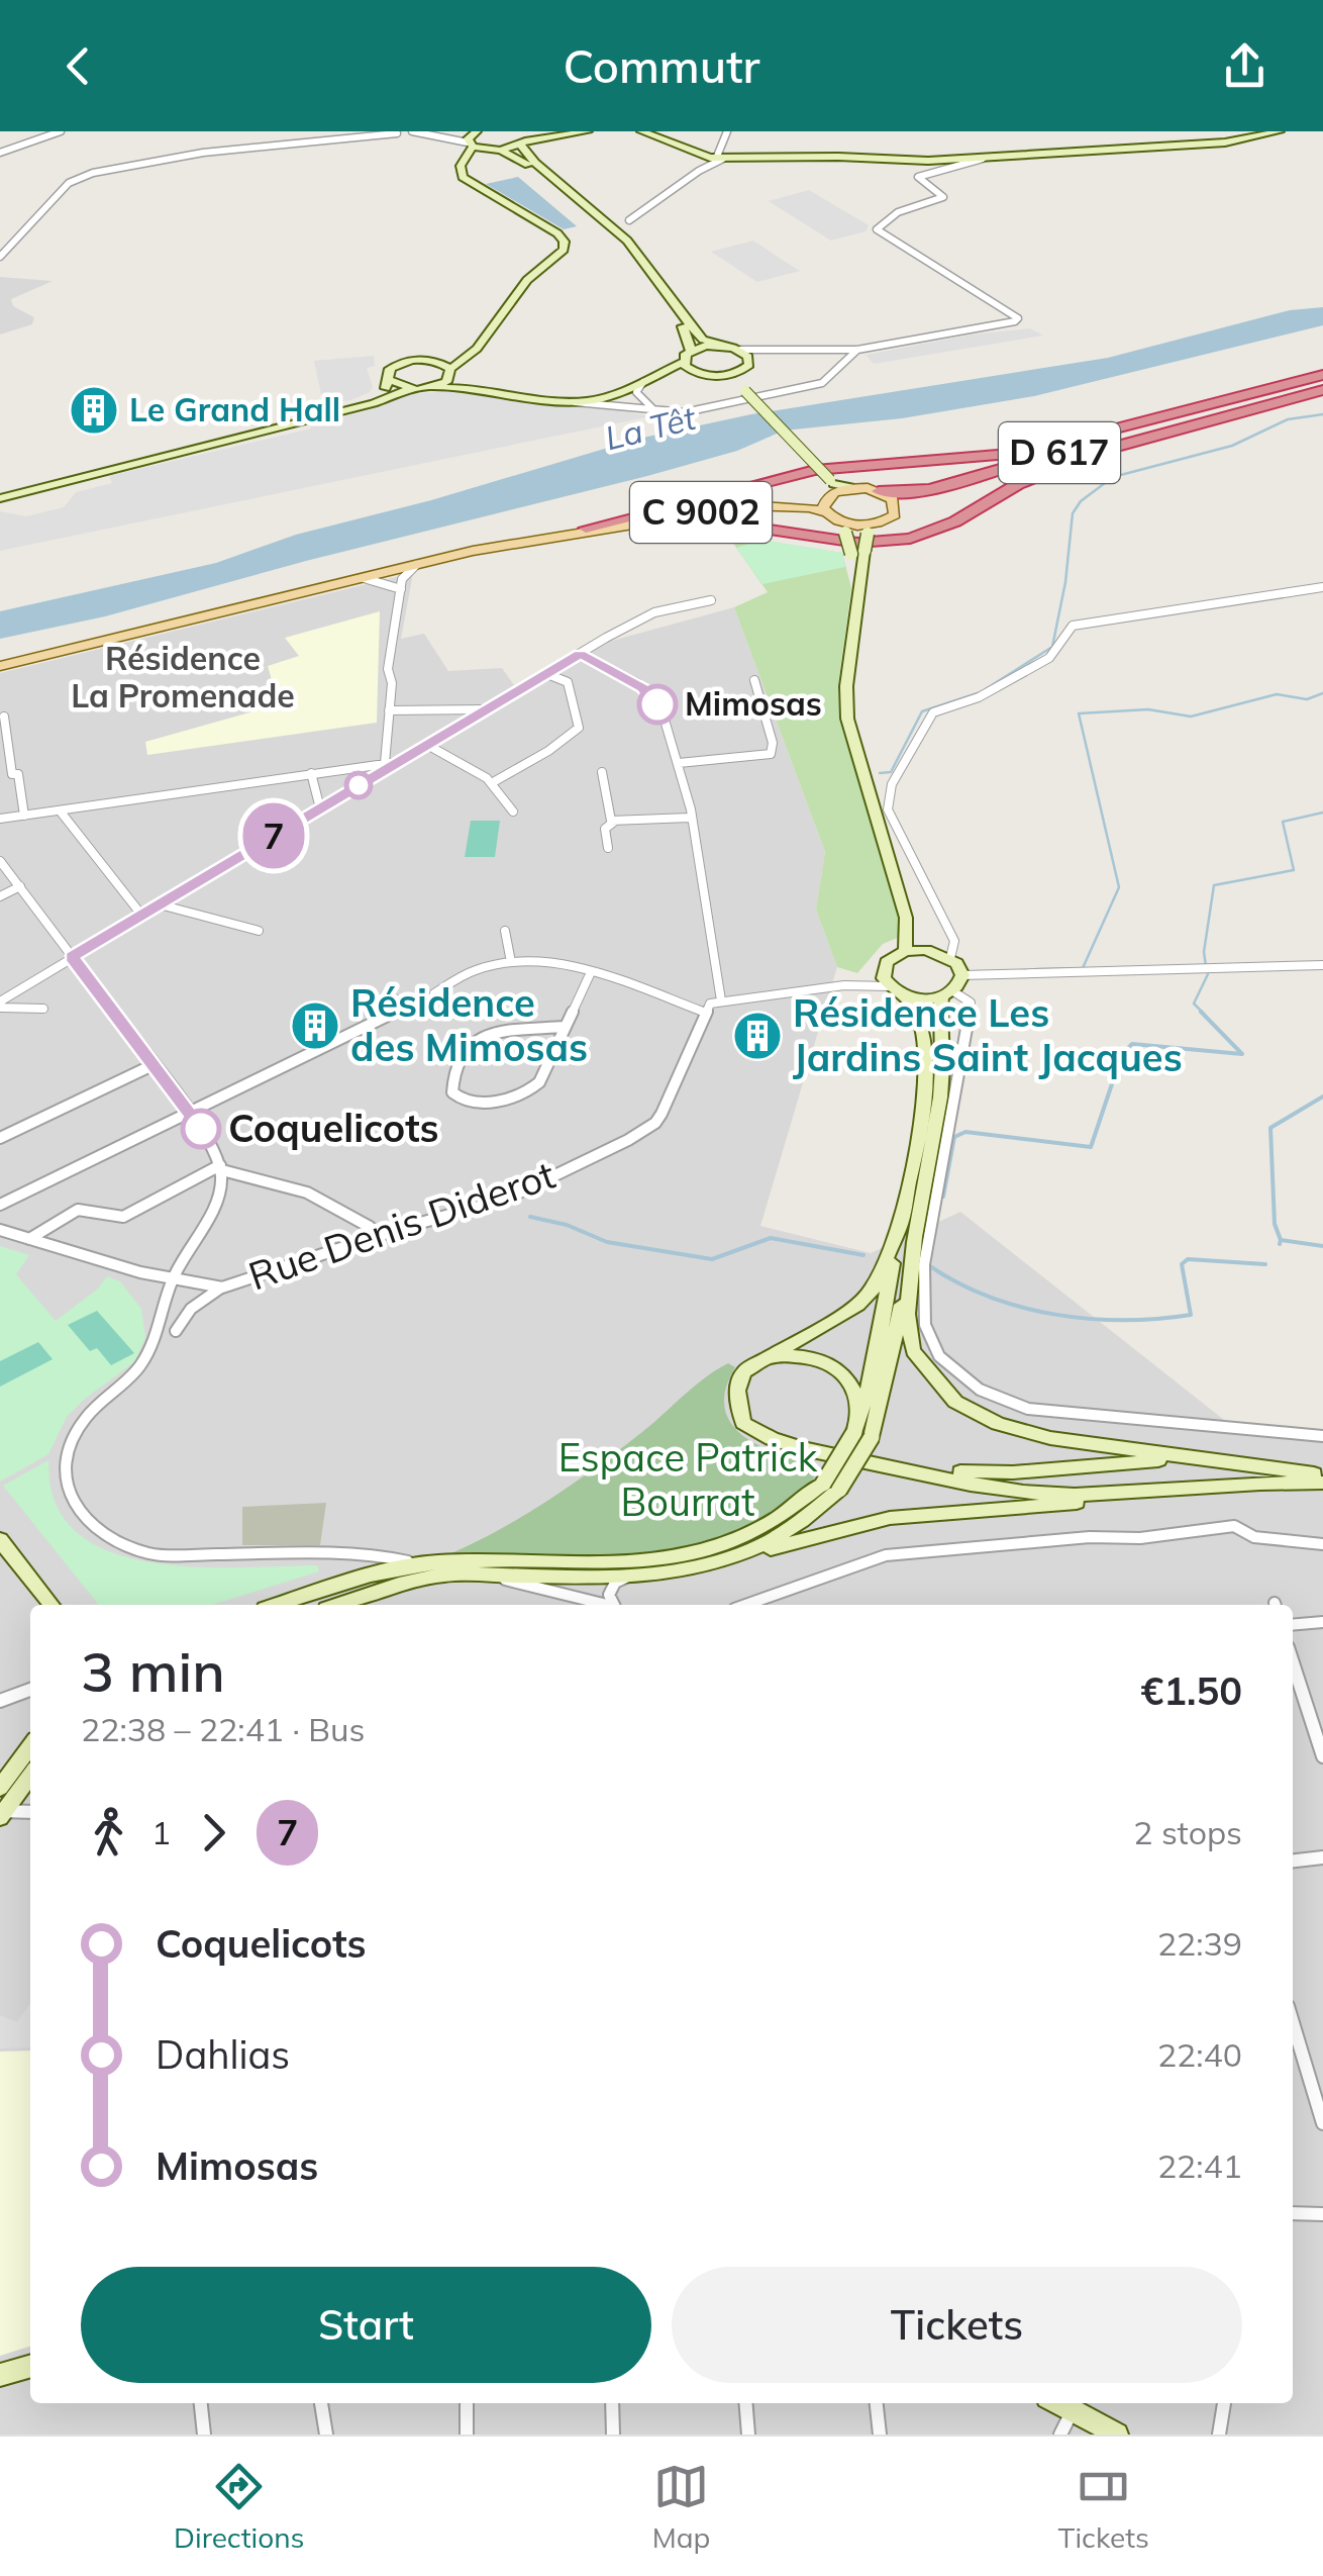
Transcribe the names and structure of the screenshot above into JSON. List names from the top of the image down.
{
  "streets": {
    "highway": ["D 617"],
    "main road": ["C 9002"],
    "street": ["Rue Denis Diderot"]
  },
  "districts": ["Résidence La Promenade"],
  "water": ["La Têt"],
  "parks": ["Espace Patrick Bourrat"],
  "places": {
    "building": ["Le Grand Hall", "Résidence des Mimosas", "Résidence Les Jardins Saint Jacques"],
    "other": ["Mimosas", "Coquelicots"]
  },
  "lines": ["bus line 7"],
  "page": {
    "header": "Commutr",
    "on_map": "7",
    "heading": ["3 min", "22:38 – 22:41 · Bus", "€1.50"],
    "legs": ["1", "7", "2 stops"],
    "list": [
      {
        "name": "Coquelicots",
        "value": "22:39"
      },
      {
        "name": "Dahlias",
        "value": "22:40"
      },
      {
        "name": "Mimosas",
        "value": "22:41"
      }
    ],
    "buttons": ["Start", "Tickets"],
    "tabs": ["Directions", "Map", "Tickets"]
  }
}
